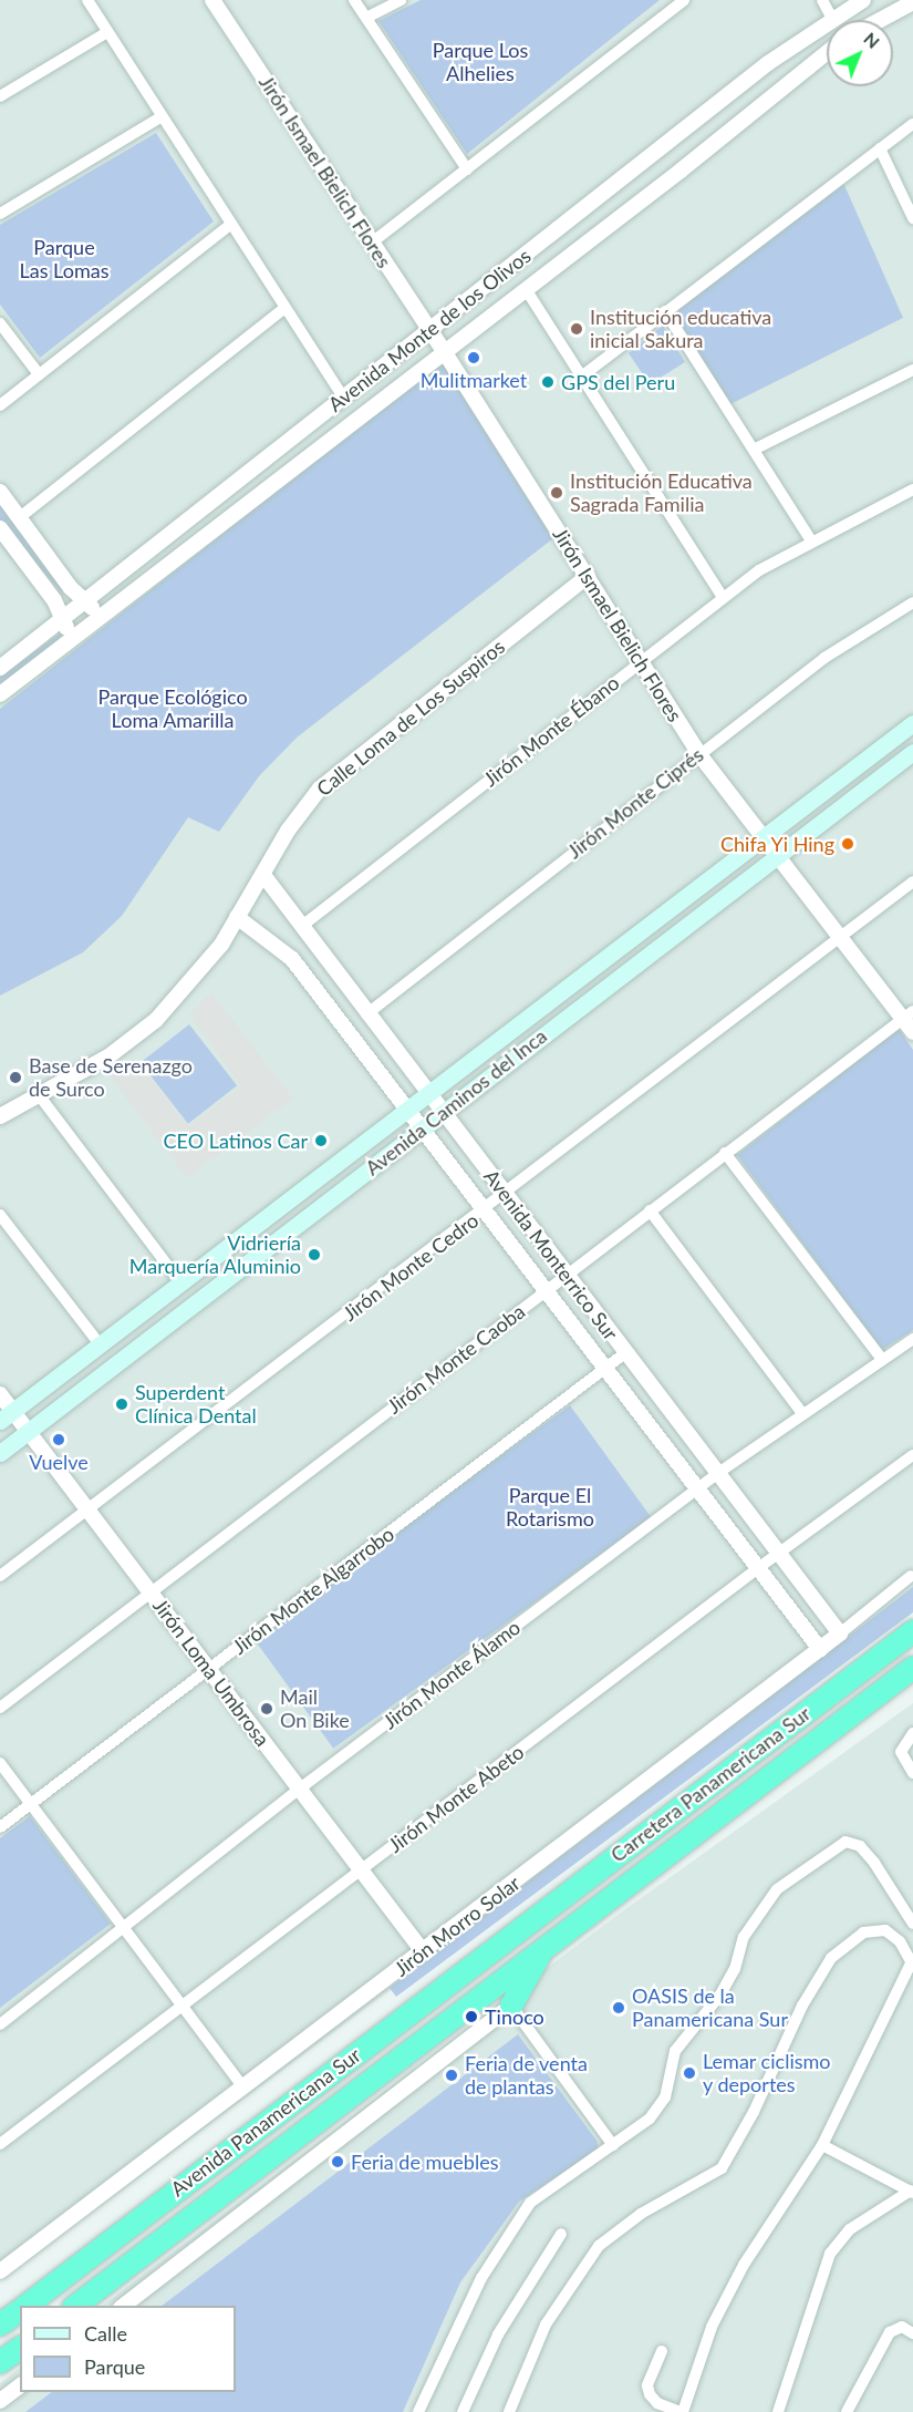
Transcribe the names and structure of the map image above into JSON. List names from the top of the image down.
{
  "streets": {
    "highway": ["Carretera Panamericana Sur", "Avenida Panamericana Sur"],
    "main road": ["Avenida Caminos del Inca"],
    "street": [
      "Jirón Ismael Bielich Flores",
      "Avenida Monte de los Olivos",
      "Calle Loma de Los Suspiros",
      "Jirón Monte Ébano",
      "Jirón Monte Ciprés",
      "Avenida Monterrico Sur",
      "Jirón Monte Cedro",
      "Jirón Monte Caoba",
      "Jirón Monte Algarrobo",
      "Jirón Loma Umbrosa",
      "Jirón Monte Álamo",
      "Jirón Monte Abeto",
      "Jirón Morro Solar"
    ]
  },
  "crossings": [
    ["Jirón Ismael Bielich Flores", "Avenida Monte de los Olivos"],
    ["Jirón Ismael Bielich Flores", "Calle Loma de Los Suspiros"],
    ["Jirón Ismael Bielich Flores", "Jirón Monte Ébano"],
    ["Jirón Ismael Bielich Flores", "Jirón Monte Ciprés"],
    ["Jirón Ismael Bielich Flores", "Avenida Caminos del Inca"],
    ["Jirón Ismael Bielich Flores", "Jirón Monte Cedro"],
    ["Jirón Ismael Bielich Flores", "Jirón Monte Caoba"],
    ["Calle Loma de Los Suspiros", "Avenida Monterrico Sur"],
    ["Jirón Monte Ébano", "Avenida Monterrico Sur"],
    ["Jirón Monte Ciprés", "Avenida Monterrico Sur"],
    ["Avenida Caminos del Inca", "Avenida Monterrico Sur"],
    ["Avenida Caminos del Inca", "Jirón Loma Umbrosa"],
    ["Avenida Monterrico Sur", "Jirón Monte Cedro"],
    ["Avenida Monterrico Sur", "Jirón Monte Caoba"],
    ["Avenida Monterrico Sur", "Jirón Monte Algarrobo"],
    ["Avenida Monterrico Sur", "Jirón Monte Álamo"],
    ["Avenida Monterrico Sur", "Jirón Monte Abeto"],
    ["Avenida Monterrico Sur", "Jirón Morro Solar"],
    ["Jirón Monte Cedro", "Jirón Loma Umbrosa"],
    ["Jirón Monte Caoba", "Jirón Loma Umbrosa"],
    ["Jirón Monte Algarrobo", "Jirón Loma Umbrosa"],
    ["Jirón Loma Umbrosa", "Jirón Monte Álamo"],
    ["Jirón Loma Umbrosa", "Jirón Monte Abeto"],
    ["Jirón Loma Umbrosa", "Jirón Morro Solar"],
    ["Carretera Panamericana Sur", "Avenida Panamericana Sur"]
  ],
  "parks": [
    "Parque Los Alhelies",
    "Parque Las Lomas",
    "Parque Ecológico Loma Amarilla",
    "Parque El Rotarismo"
  ],
  "places": [
    "Institución educativa inicial Sakura",
    "Mulitmarket",
    "GPS del Peru",
    "Institución Educativa Sagrada Familia",
    "Chifa Yi Hing",
    "Base de Serenazgo de Surco",
    "CEO Latinos Car",
    "Vidriería Marquería Aluminio",
    "Superdent Clínica Dental",
    "Vuelve",
    "Mail On Bike",
    "OASIS de la Panamericana Sur",
    "Tinoco",
    "Lemar ciclismo y deportes",
    "Feria de venta de plantas",
    "Feria de muebles"
  ],
  "legend": ["Calle", "Parque"],
  "north": "top right"
}
